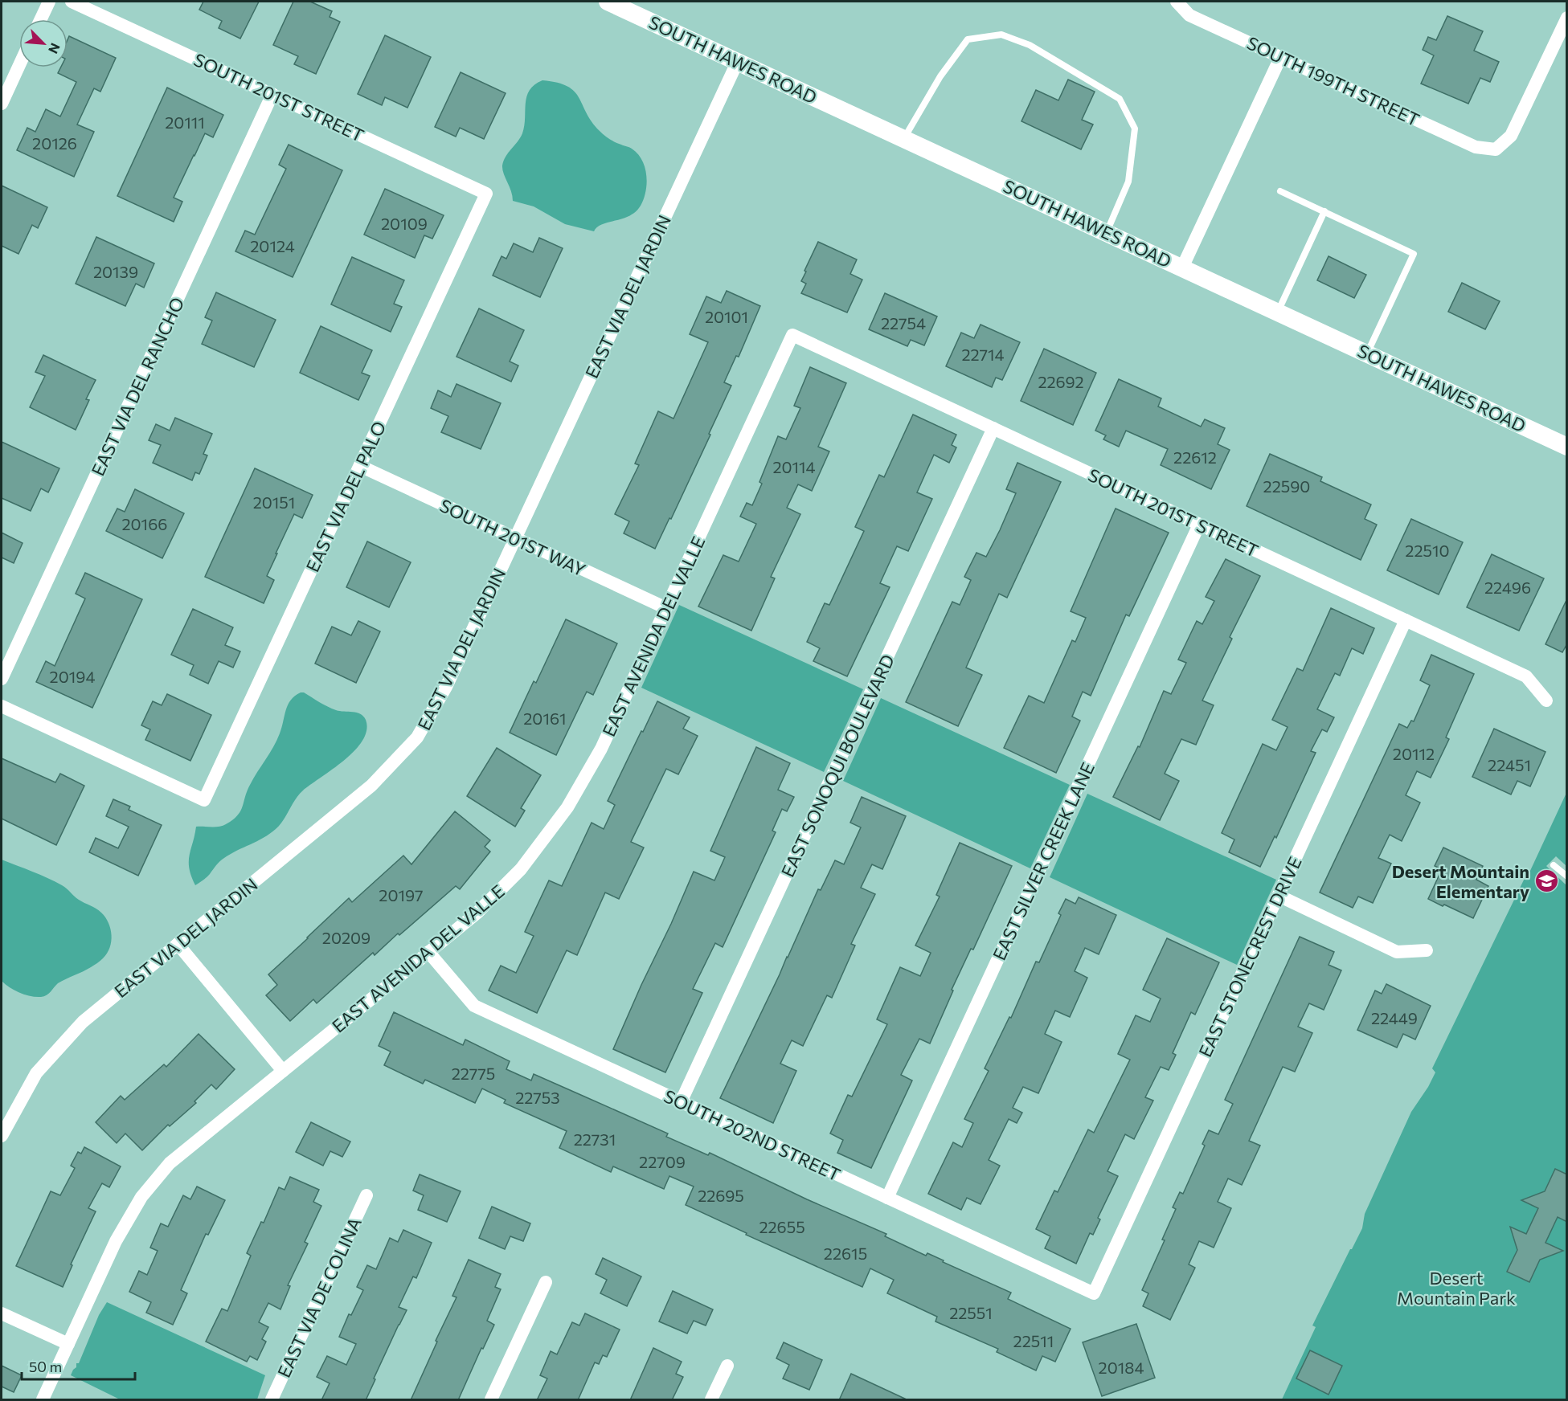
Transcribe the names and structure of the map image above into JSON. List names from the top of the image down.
{
  "streets": {
    "main road": ["SOUTH HAWES ROAD"],
    "street": [
      "SOUTH 199TH STREET",
      "SOUTH 201ST STREET",
      "EAST VIA DEL JARDIN",
      "EAST VIA DEL RANCHO",
      "EAST VIA DEL PALO",
      "SOUTH 201ST WAY",
      "EAST AVENIDA DEL VALLE",
      "EAST SONOQUI BOULEVARD",
      "EAST SILVER CREEK LANE",
      "EAST STONECREST DRIVE",
      "SOUTH 202ND STREET",
      "EAST VIA DE COLINA"
    ]
  },
  "crossings": [
    ["SOUTH HAWES ROAD", "EAST VIA DEL JARDIN"],
    ["SOUTH 201ST STREET", "EAST VIA DEL RANCHO"],
    ["SOUTH 201ST STREET", "EAST VIA DEL PALO"],
    ["SOUTH 201ST STREET", "EAST AVENIDA DEL VALLE"],
    ["SOUTH 201ST STREET", "EAST SONOQUI BOULEVARD"],
    ["SOUTH 201ST STREET", "EAST SILVER CREEK LANE"],
    ["SOUTH 201ST STREET", "EAST STONECREST DRIVE"],
    ["EAST VIA DEL JARDIN", "SOUTH 201ST WAY"],
    ["EAST VIA DEL PALO", "SOUTH 201ST WAY"],
    ["SOUTH 201ST WAY", "EAST AVENIDA DEL VALLE"],
    ["EAST AVENIDA DEL VALLE", "SOUTH 202ND STREET"],
    ["EAST SONOQUI BOULEVARD", "SOUTH 202ND STREET"],
    ["EAST SILVER CREEK LANE", "SOUTH 202ND STREET"],
    ["EAST STONECREST DRIVE", "SOUTH 202ND STREET"]
  ],
  "parks": ["Desert Mountain Park"],
  "places": {
    "school or university": ["Desert Mountain Elementary"]
  },
  "house_numbers": [
    "20111",
    "20126",
    "20109",
    "20124",
    "20139",
    "20101",
    "22754",
    "22714",
    "22692",
    "22612",
    "20114",
    "22590",
    "20151",
    "20166",
    "22510",
    "22496",
    "20194",
    "20161",
    "20112",
    "22451",
    "20197",
    "20209",
    "22449",
    "22775",
    "22753",
    "22731",
    "22709",
    "22695",
    "22655",
    "22615",
    "22551",
    "22511",
    "20184"
  ],
  "scale_bar": "50 m",
  "north": "bottom right"
}
